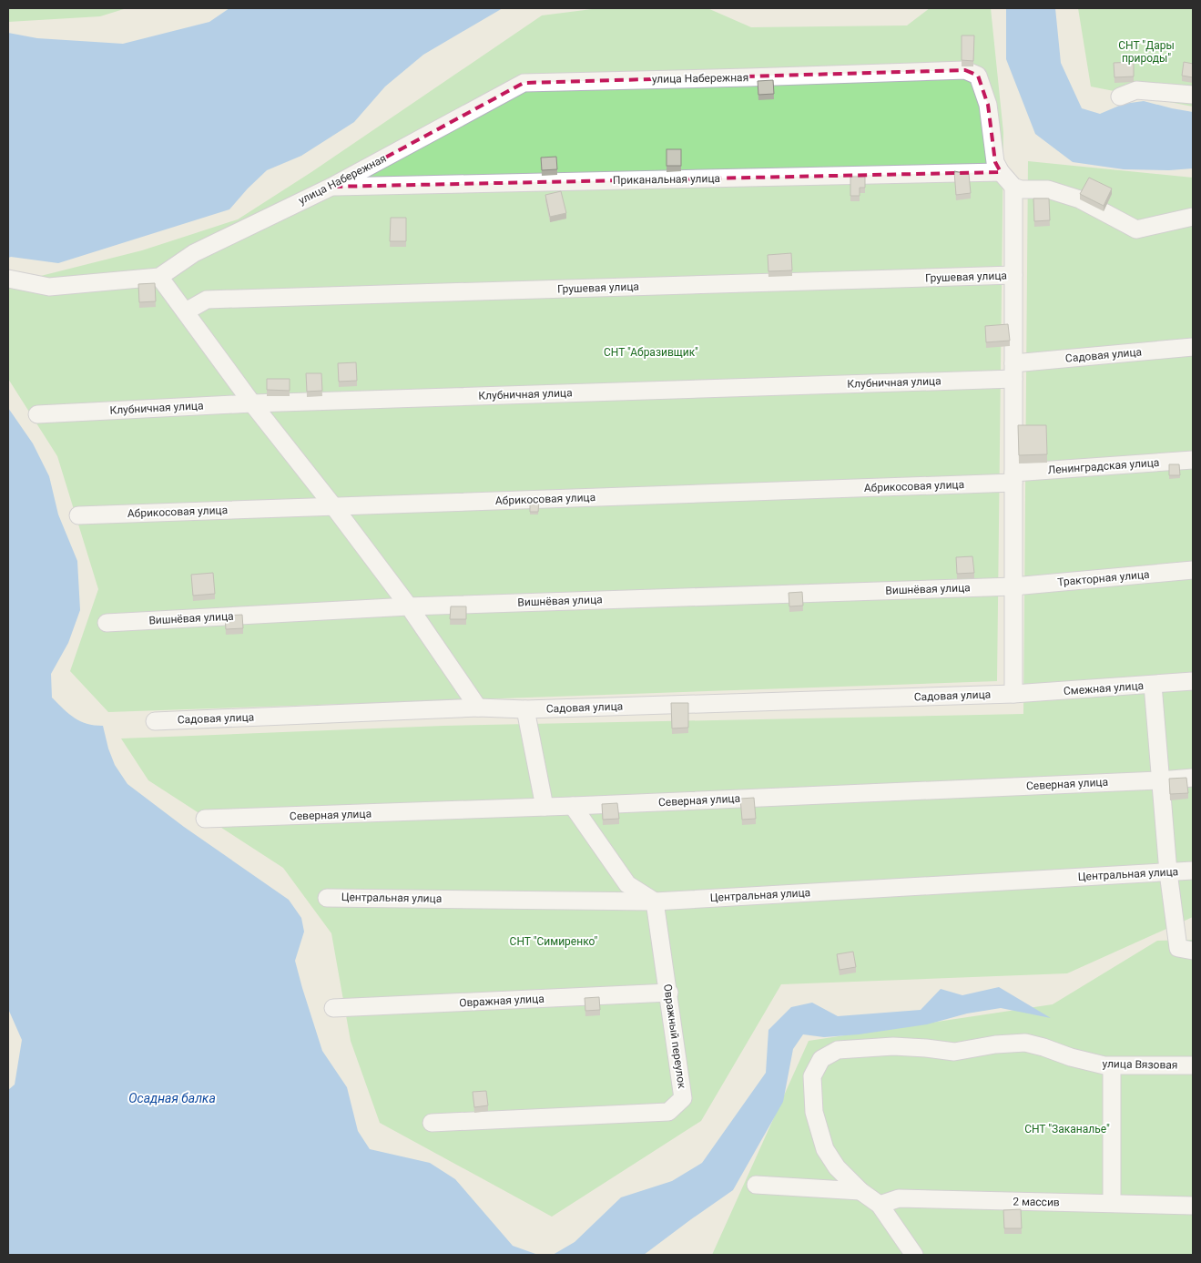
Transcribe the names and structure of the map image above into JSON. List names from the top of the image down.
{
  "streets": {
    "street": [
      "улица Набережная",
      "Приканальная улица",
      "Грушевая улица",
      "Садовая улица",
      "Клубничная улица",
      "Ленинградская улица",
      "Абрикосовая улица",
      "Тракторная улица",
      "Вишнёвая улица",
      "Смежная улица",
      "Северная улица",
      "Центральная улица",
      "Овражная улица",
      "Овражный переулок",
      "улица Вязовая",
      "2 массив"
    ]
  },
  "crossings": [
    ["улица Набережная", "Приканальная улица"],
    ["Садовая улица", "Клубничная улица"],
    ["Садовая улица", "Смежная улица"],
    ["Ленинградская улица", "Абрикосовая улица"],
    ["Тракторная улица", "Вишнёвая улица"],
    ["Центральная улица", "Овражный переулок"],
    ["Овражная улица", "Овражный переулок"]
  ],
  "water": ["Осадная балка"],
  "parks": [
    "СНТ \"Дары природы\"",
    "СНТ \"Абразивщик\"",
    "СНТ \"Симиренко\"",
    "СНТ \"Заканалье\""
  ]
}
